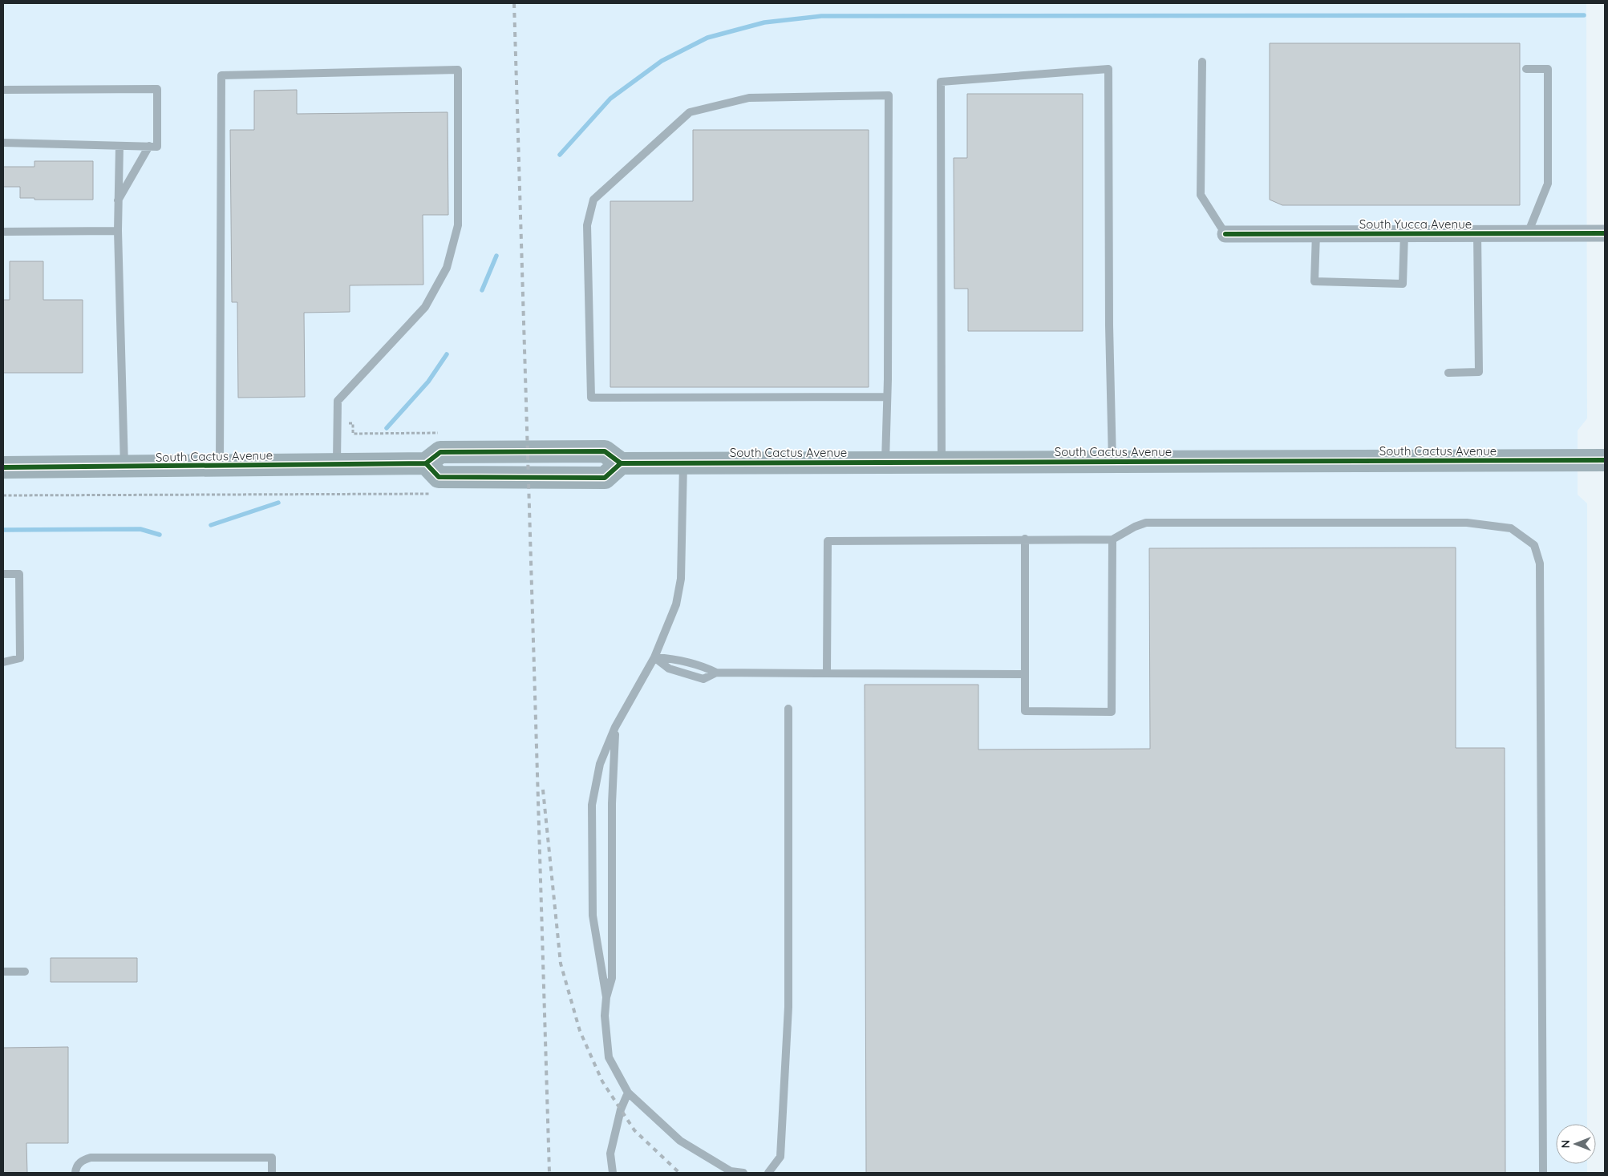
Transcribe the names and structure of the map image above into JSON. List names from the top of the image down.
{
  "streets": {
    "main road": ["South Cactus Avenue"],
    "street": ["South Yucca Avenue"]
  },
  "north": "left"
}
